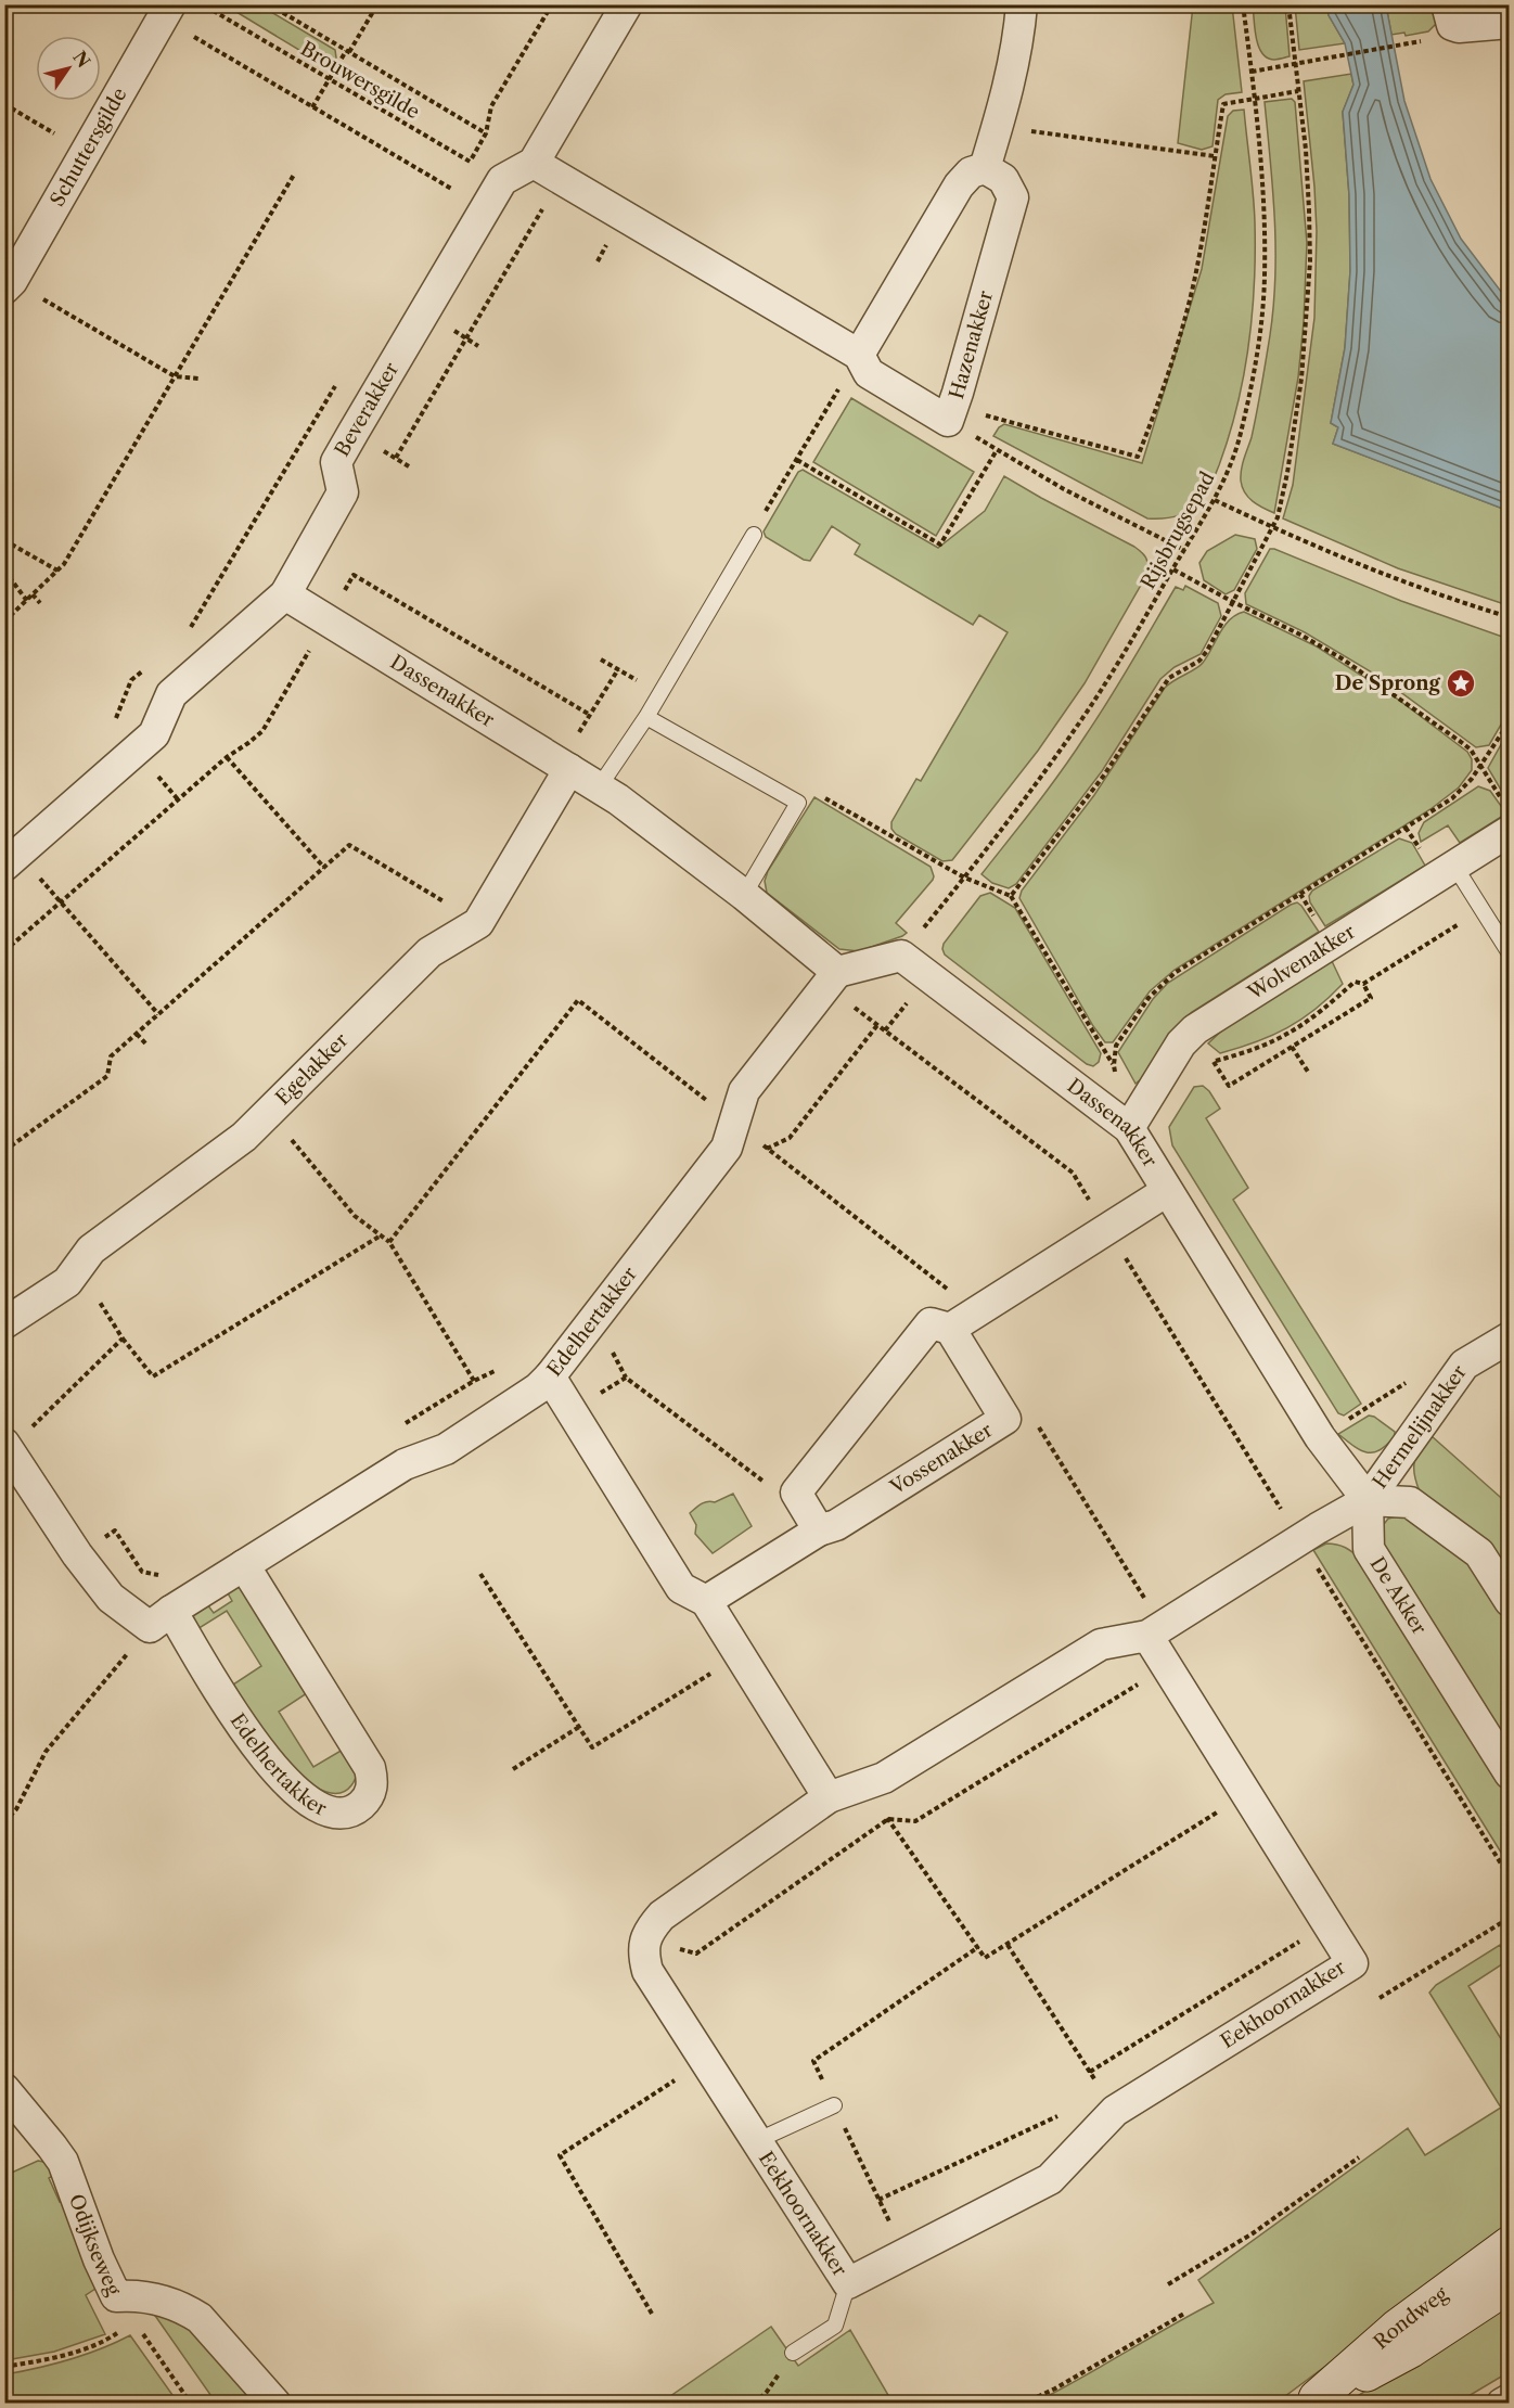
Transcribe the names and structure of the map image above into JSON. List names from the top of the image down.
{
  "streets": {
    "main road": ["Rondweg"],
    "street": [
      "Schuttersgilde",
      "Hazenakker",
      "Beverakker",
      "Dassenakker",
      "Wolvenakker",
      "Egelakker",
      "Edelhertakker",
      "Hermelijnakker",
      "Vossenakker",
      "De Akker",
      "Eekhoornakker",
      "Odijkseweg"
    ],
    "path": ["Brouwersgilde", "Rijsbrugsepad"]
  },
  "crossings": [
    ["Brouwersgilde", "Beverakker"],
    ["Beverakker", "Dassenakker"],
    ["Rijsbrugsepad", "Dassenakker"],
    ["Dassenakker", "Wolvenakker"],
    ["Dassenakker", "Egelakker"],
    ["Dassenakker", "Edelhertakker"],
    ["Dassenakker", "Hermelijnakker"],
    ["Dassenakker", "De Akker"],
    ["Hermelijnakker", "De Akker"]
  ],
  "places": {
    "place": ["De Sprong"]
  },
  "north": "top right"
}
